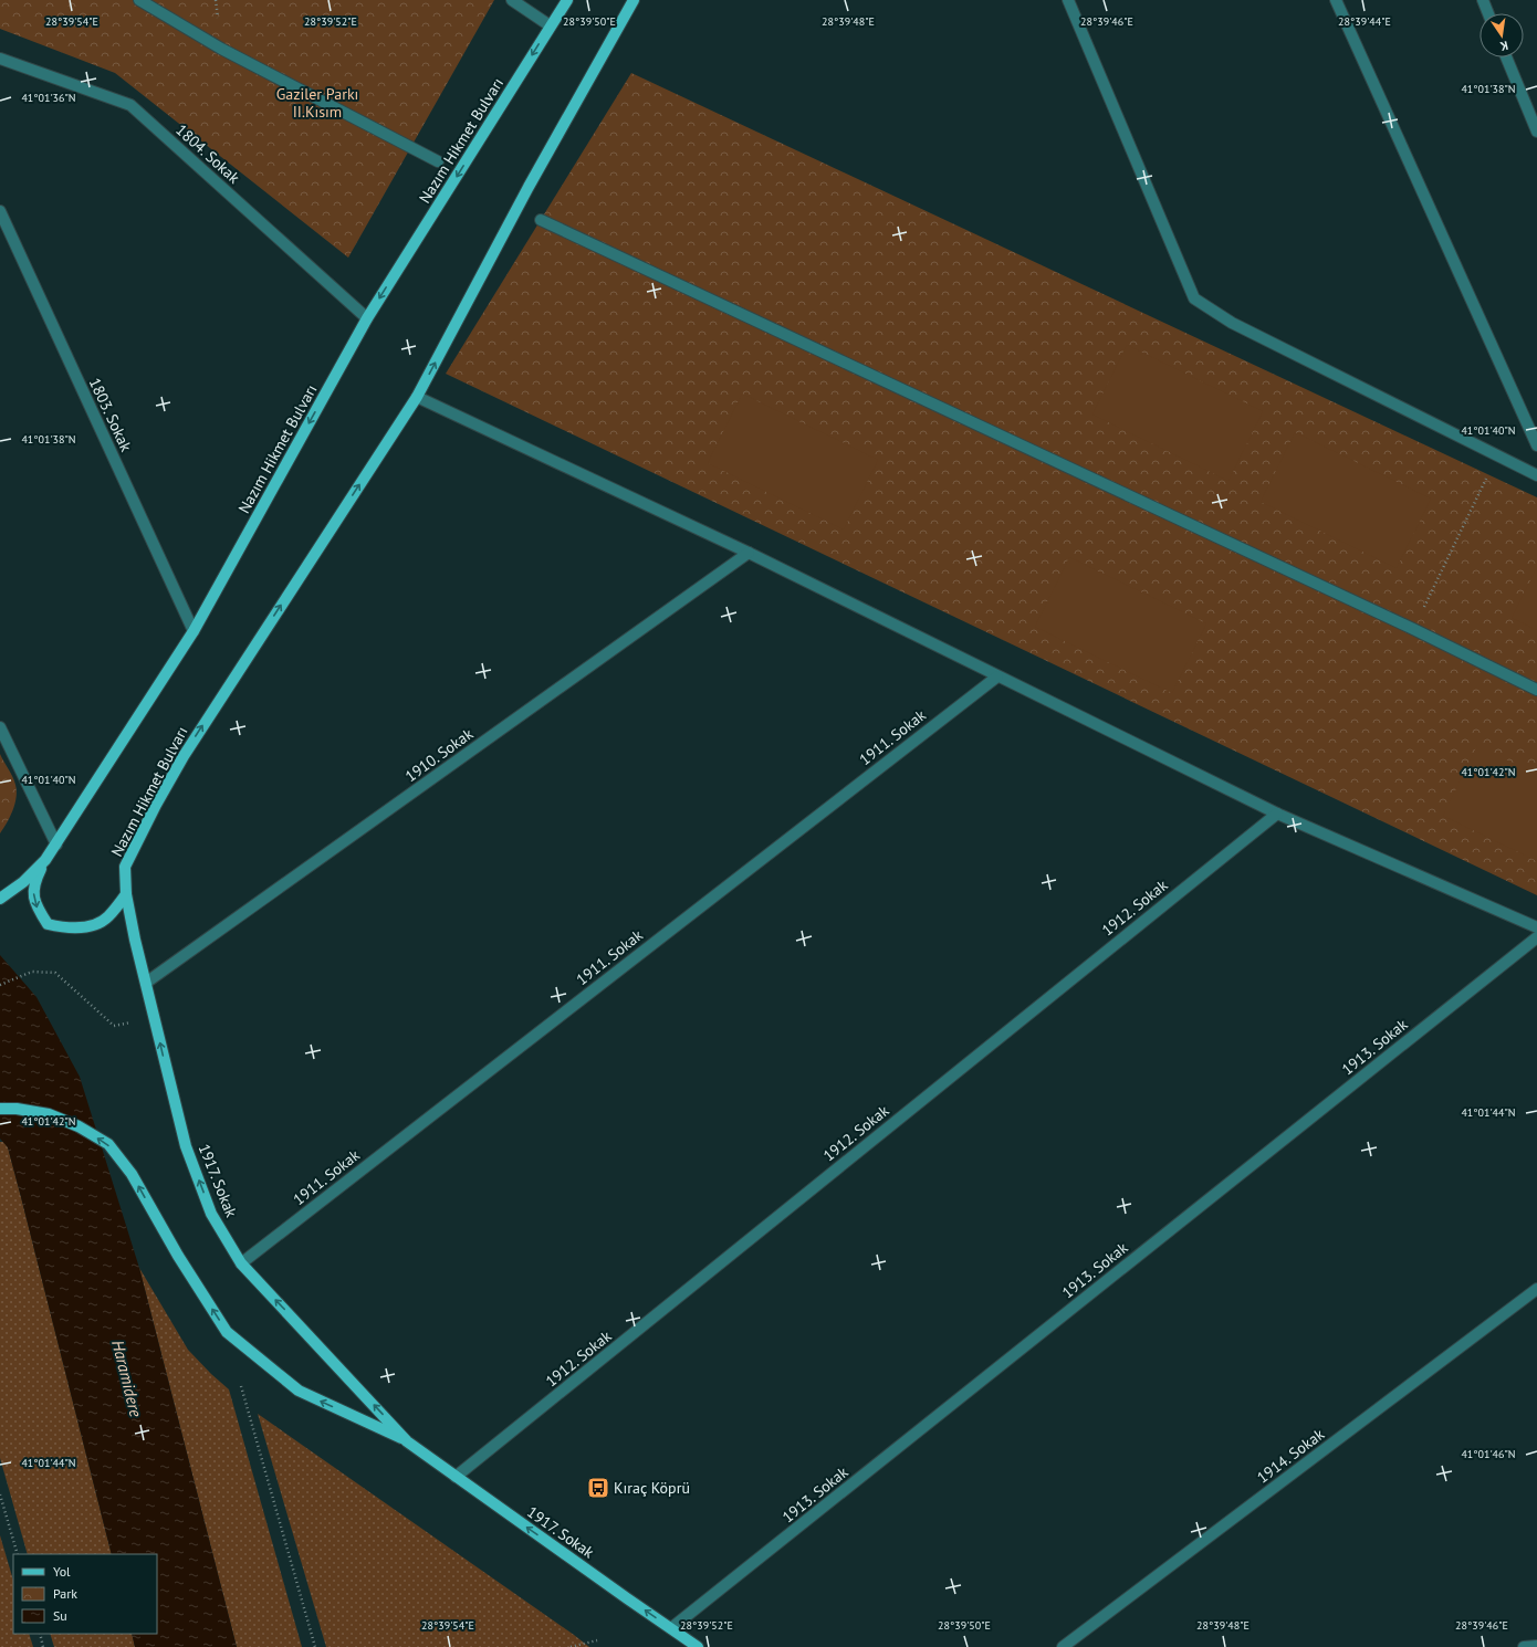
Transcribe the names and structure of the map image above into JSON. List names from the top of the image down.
{
  "streets": {
    "main road": ["Nazım Hikmet Bulvarı", "1917. Sokak"],
    "street": [
      "1804. Sokak",
      "1803. Sokak",
      "1911. Sokak",
      "1910. Sokak",
      "1912. Sokak",
      "1913. Sokak",
      "1914. Sokak"
    ]
  },
  "crossings": [
    ["Nazım Hikmet Bulvarı", "1804. Sokak"],
    ["Nazım Hikmet Bulvarı", "1803. Sokak"],
    ["Nazım Hikmet Bulvarı", "1917. Sokak"],
    ["1911. Sokak", "1917. Sokak"],
    ["1910. Sokak", "1917. Sokak"],
    ["1912. Sokak", "1917. Sokak"],
    ["1913. Sokak", "1917. Sokak"]
  ],
  "one_way": ["1917. Sokak"],
  "water": ["Haramidere"],
  "parks": ["Gaziler Parkı II.Kısım"],
  "places": {
    "bus stop": ["Kıraç Köprü"]
  },
  "legend": ["Yol", "Park", "Su"],
  "north": "bottom",
  "coordinates": [
    "28°39'54\"E",
    "28°39'52\"E",
    "28°39'50\"E",
    "28°39'48\"E",
    "28°39'46\"E",
    "28°39'44\"E",
    "41°01'38\"N",
    "41°01'36\"N",
    "41°01'40\"N",
    "41°01'42\"N",
    "41°01'44\"N",
    "41°01'46\"N"
  ]
}
